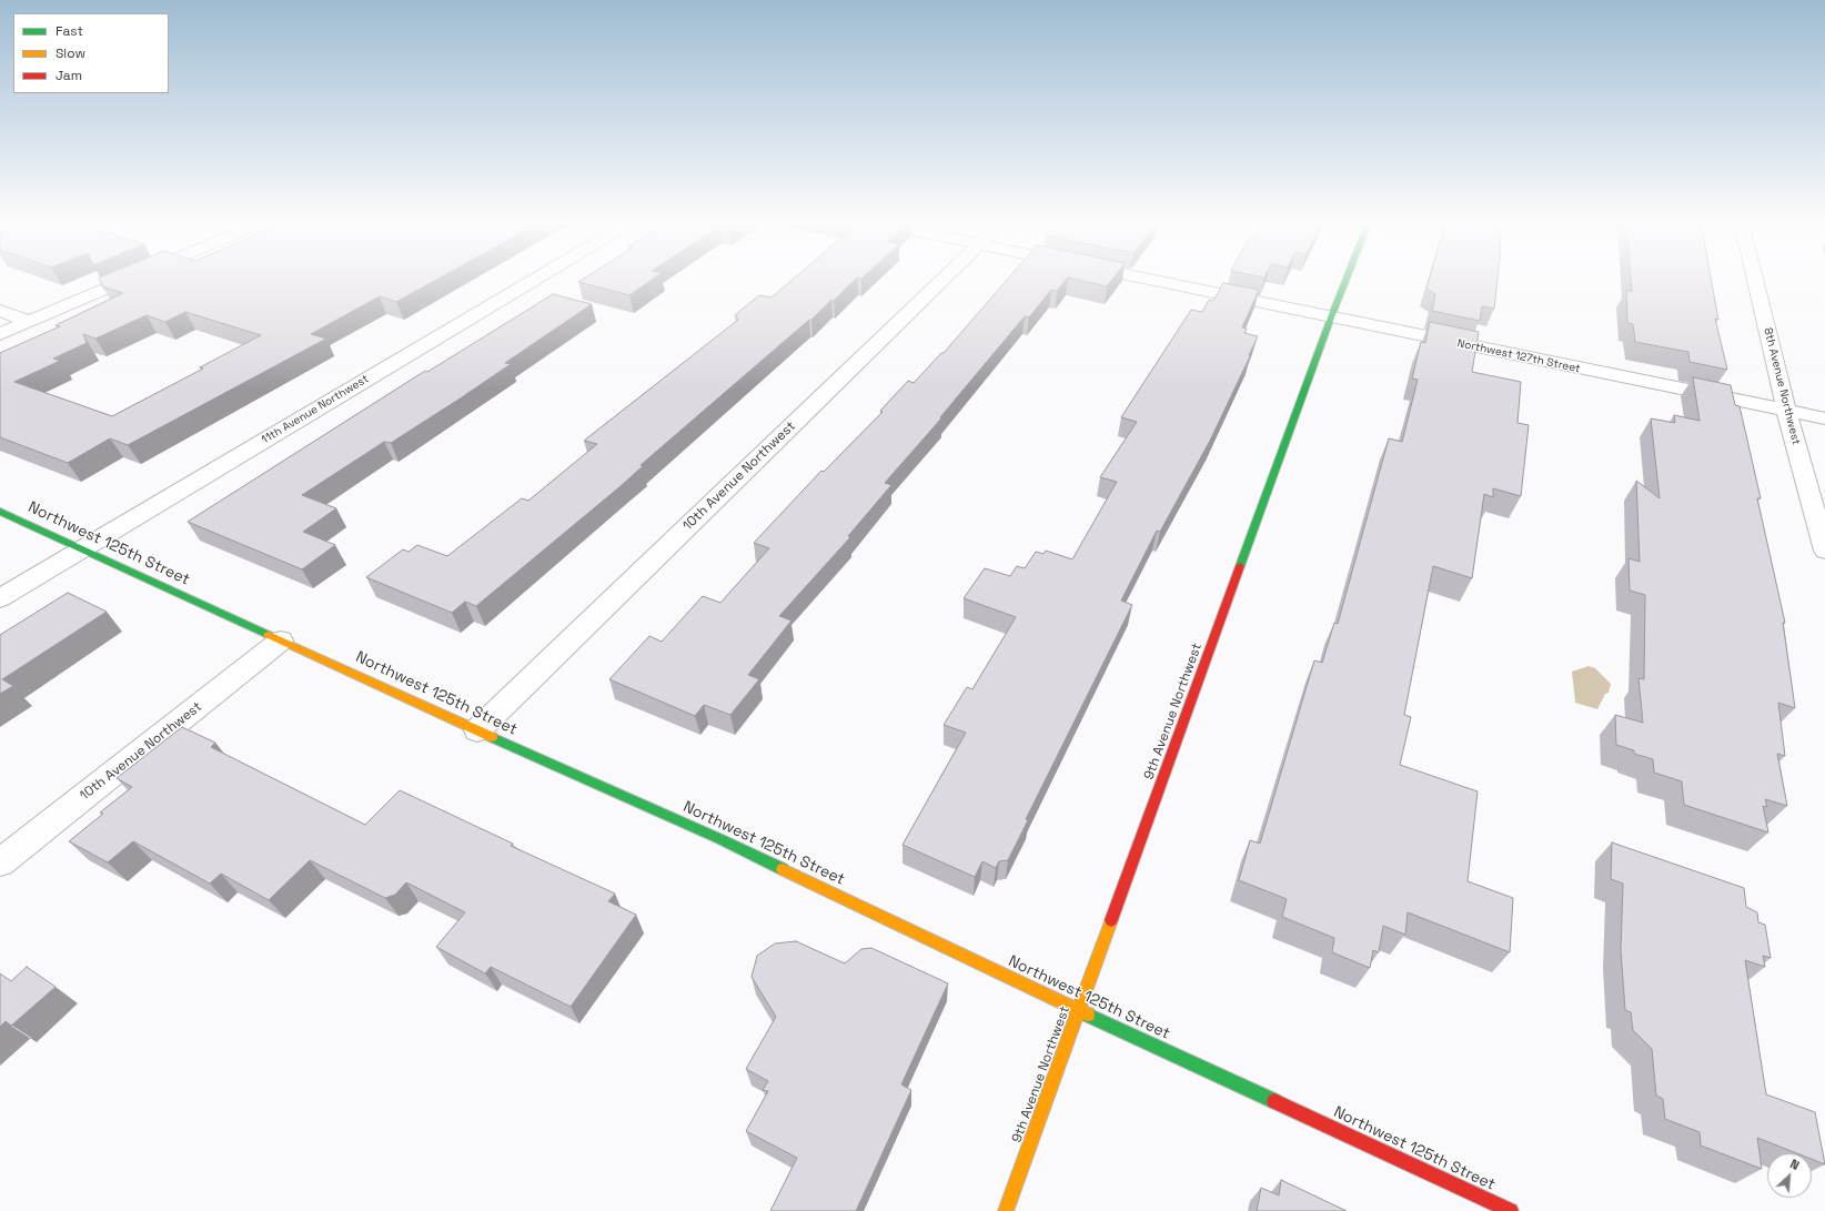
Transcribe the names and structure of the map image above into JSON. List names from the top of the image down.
{
  "streets": {
    "street": [
      "Northwest 127th Street",
      "8th Avenue Northwest",
      "11th Avenue Northwest",
      "10th Avenue Northwest",
      "Northwest 125th Street",
      "9th Avenue Northwest"
    ]
  },
  "crossings": [
    ["Northwest 127th Street", "8th Avenue Northwest"],
    ["Northwest 127th Street", "9th Avenue Northwest"],
    ["11th Avenue Northwest", "Northwest 125th Street"],
    ["10th Avenue Northwest", "Northwest 125th Street"],
    ["Northwest 125th Street", "9th Avenue Northwest"]
  ],
  "legend": ["Fast", "Slow", "Jam"],
  "north": "top right"
}
